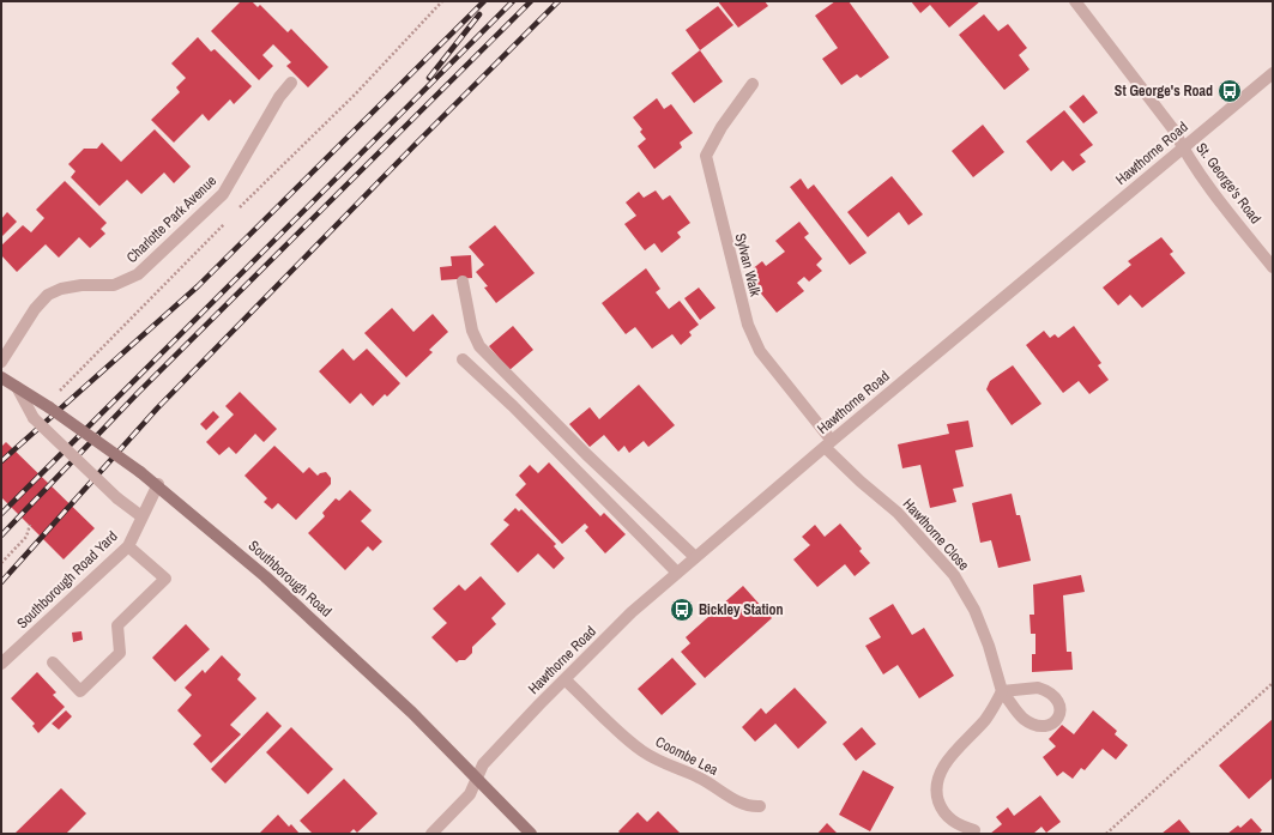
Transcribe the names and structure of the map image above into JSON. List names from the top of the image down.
{
  "streets": {
    "street": [
      "Hawthorne Road",
      "St. George's Road",
      "Charlotte Park Avenue",
      "Sylvan Walk",
      "Hawthorne Close",
      "Southborough Road",
      "Southborough Road Yard",
      "Coombe Lea"
    ]
  },
  "crossings": [
    ["Hawthorne Road", "St. George's Road"],
    ["Hawthorne Road", "Sylvan Walk"],
    ["Hawthorne Road", "Hawthorne Close"],
    ["Hawthorne Road", "Southborough Road"],
    ["Hawthorne Road", "Coombe Lea"],
    ["Sylvan Walk", "Hawthorne Close"],
    ["Southborough Road", "Southborough Road Yard"]
  ],
  "places": {
    "bus stop": ["St George's Road", "Bickley Station"]
  }
}
